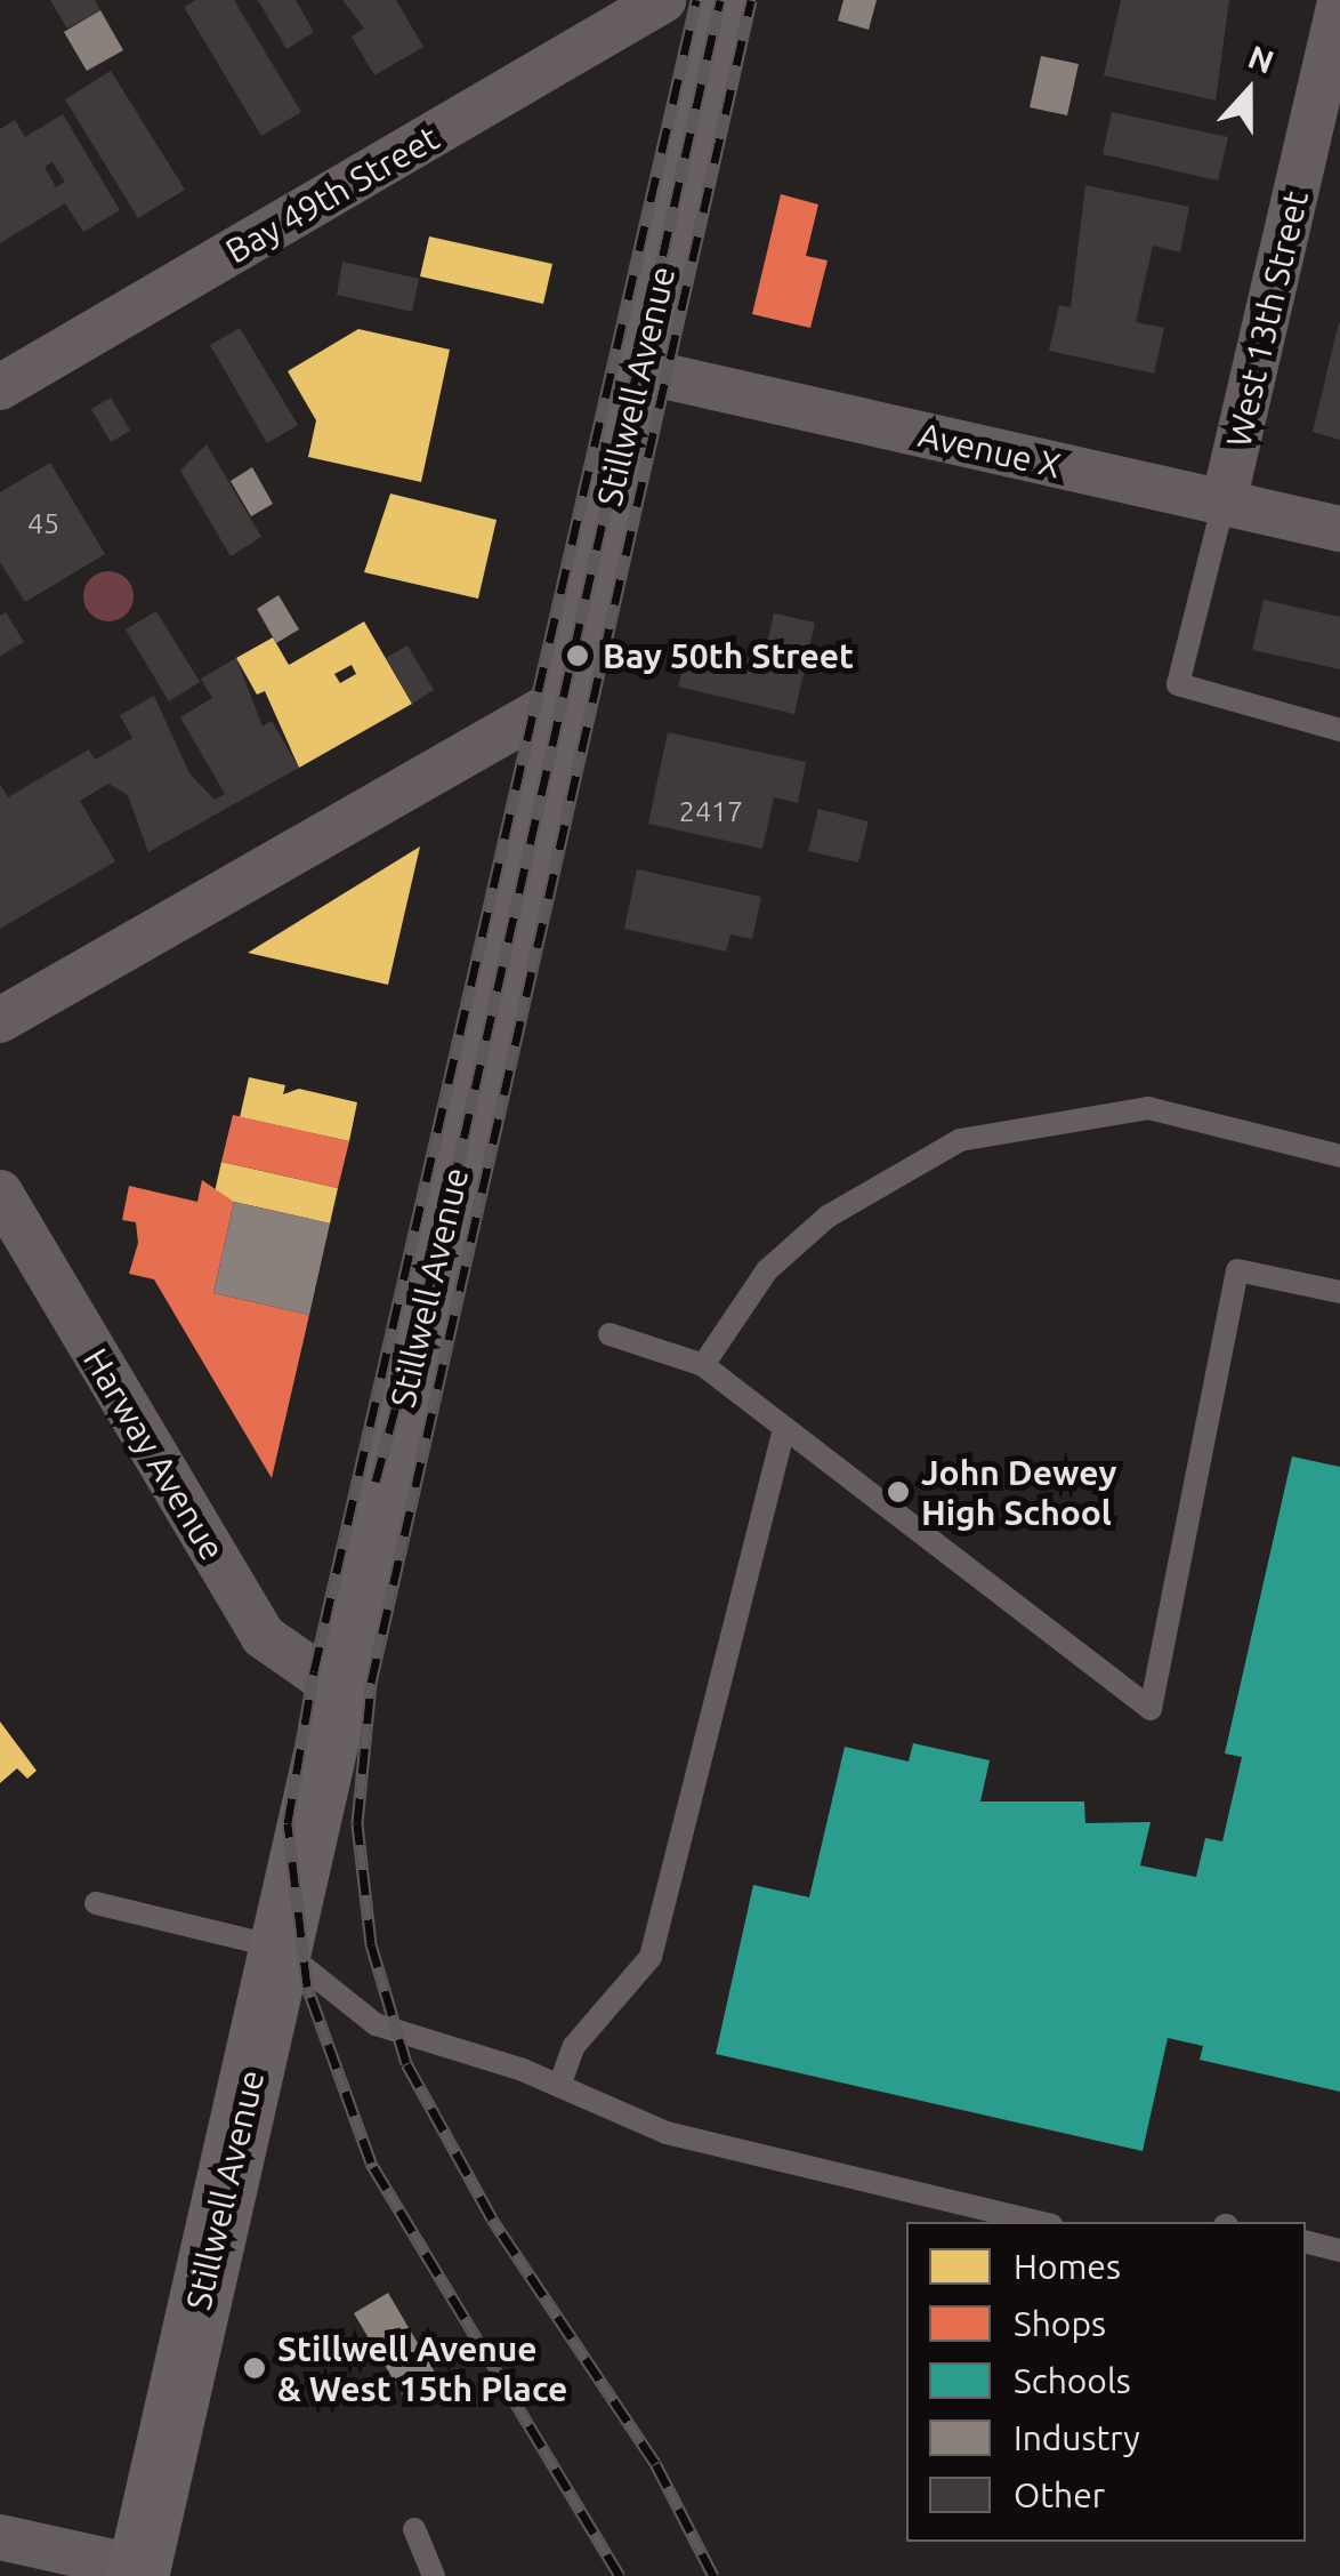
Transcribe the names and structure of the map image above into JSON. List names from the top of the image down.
{
  "streets": {
    "main road": ["Stillwell Avenue"],
    "street": [
      "Bay 49th Street",
      "West 13th Street",
      "Avenue X",
      "Harway Avenue"
    ]
  },
  "crossings": [
    ["West 13th Street", "Avenue X"],
    ["Stillwell Avenue", "Avenue X"],
    ["Stillwell Avenue", "Harway Avenue"]
  ],
  "places": ["Bay 50th Street", "John Dewey High School", "Stillwell Avenue & West 15th Place"],
  "house_numbers": ["45", "2417"],
  "legend": [
    "Homes",
    "Shops",
    "Schools",
    "Industry",
    "Other"
  ],
  "north": "top"
}
